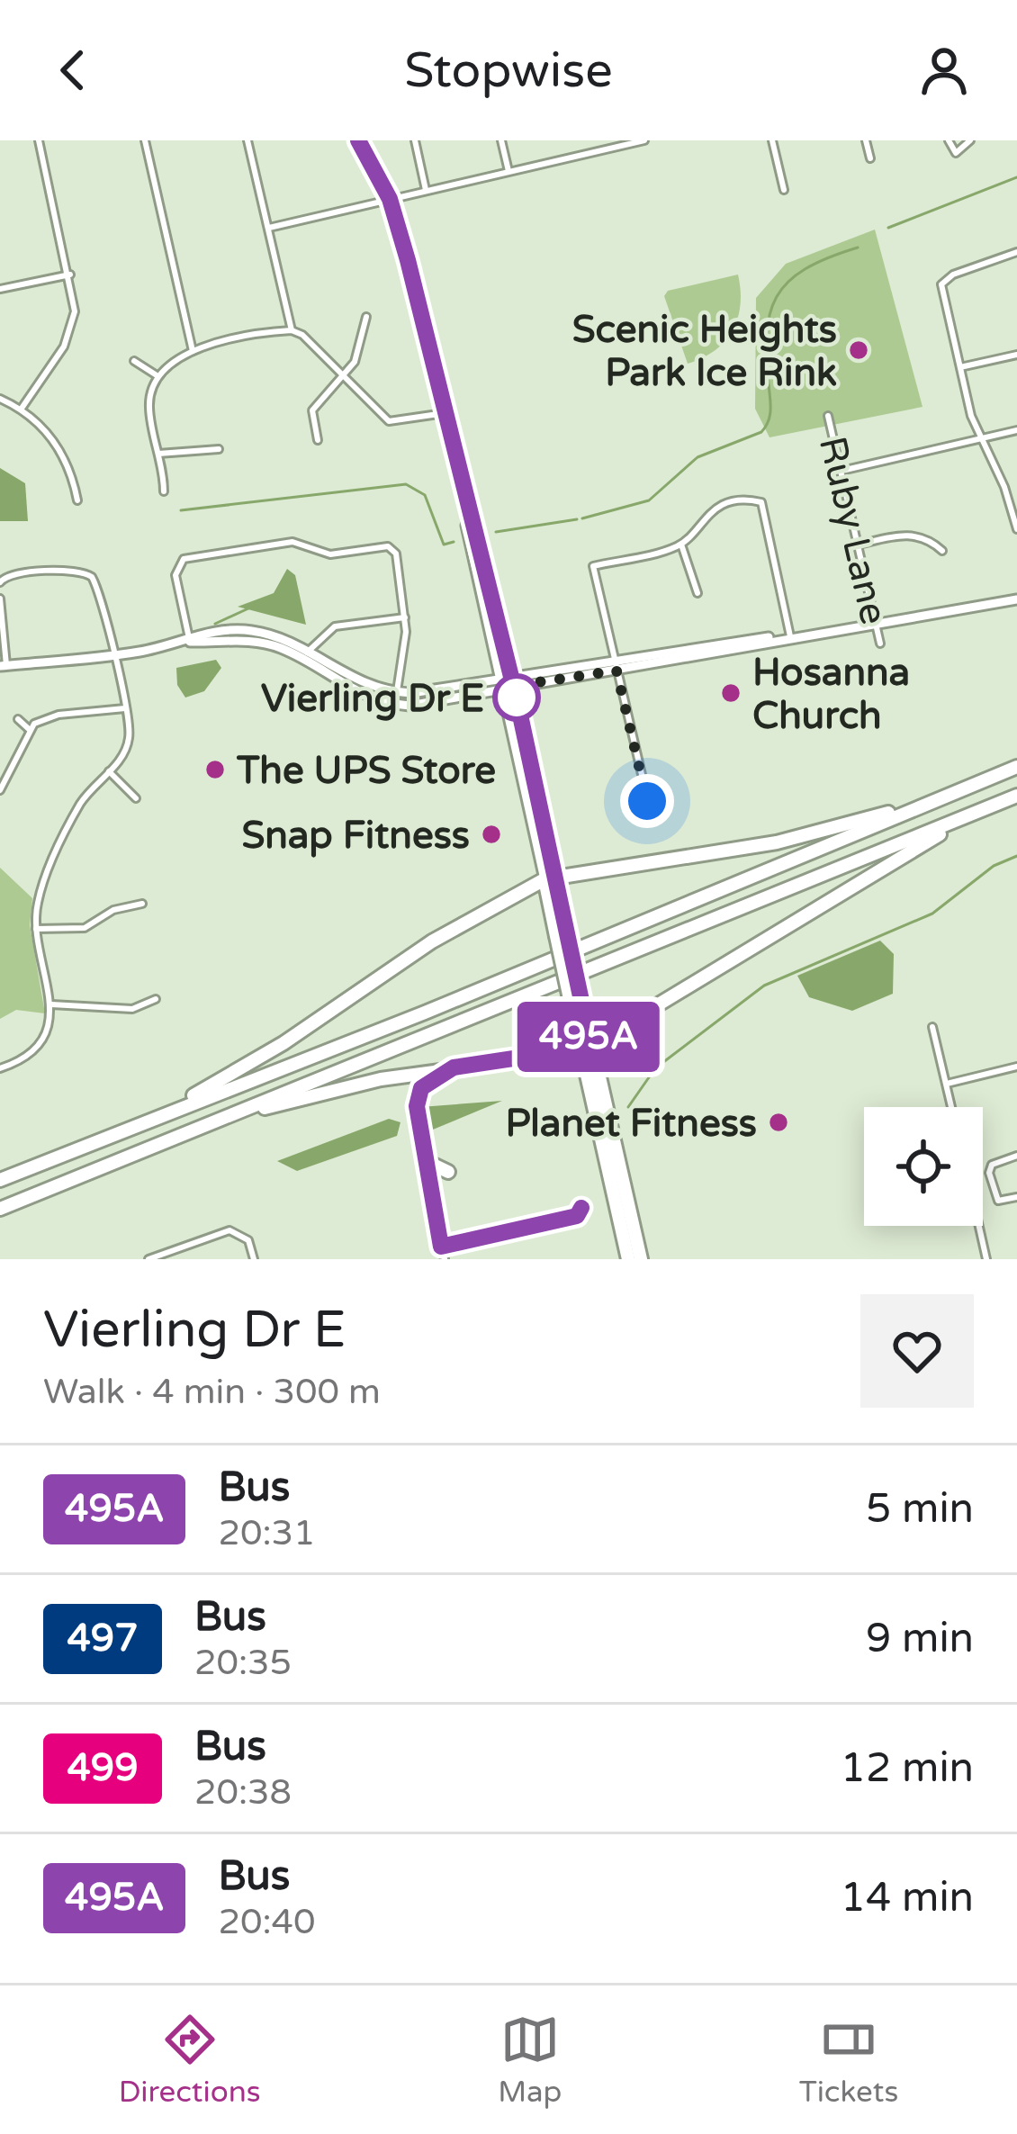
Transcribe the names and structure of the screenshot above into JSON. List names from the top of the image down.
{
  "streets": {
    "street": ["Ruby Lane"]
  },
  "places": [
    "Scenic Heights Park Ice Rink",
    "Hosanna Church",
    "Vierling Dr E",
    "The UPS Store",
    "Snap Fitness",
    "Planet Fitness"
  ],
  "lines": ["bus line 495A"],
  "page": {
    "header": "Stopwise",
    "on_map": "495A",
    "heading": ["Vierling Dr E", "Walk · 4 min · 300 m"],
    "list": [
      {
        "mark": "495A",
        "name": "Bus",
        "note": "20:31",
        "value": "5 min"
      },
      {
        "mark": "497",
        "name": "Bus",
        "note": "20:35",
        "value": "9 min"
      },
      {
        "mark": "499",
        "name": "Bus",
        "note": "20:38",
        "value": "12 min"
      },
      {
        "mark": "495A",
        "name": "Bus",
        "note": "20:40",
        "value": "14 min"
      }
    ],
    "tabs": ["Directions", "Map", "Tickets"]
  }
}
